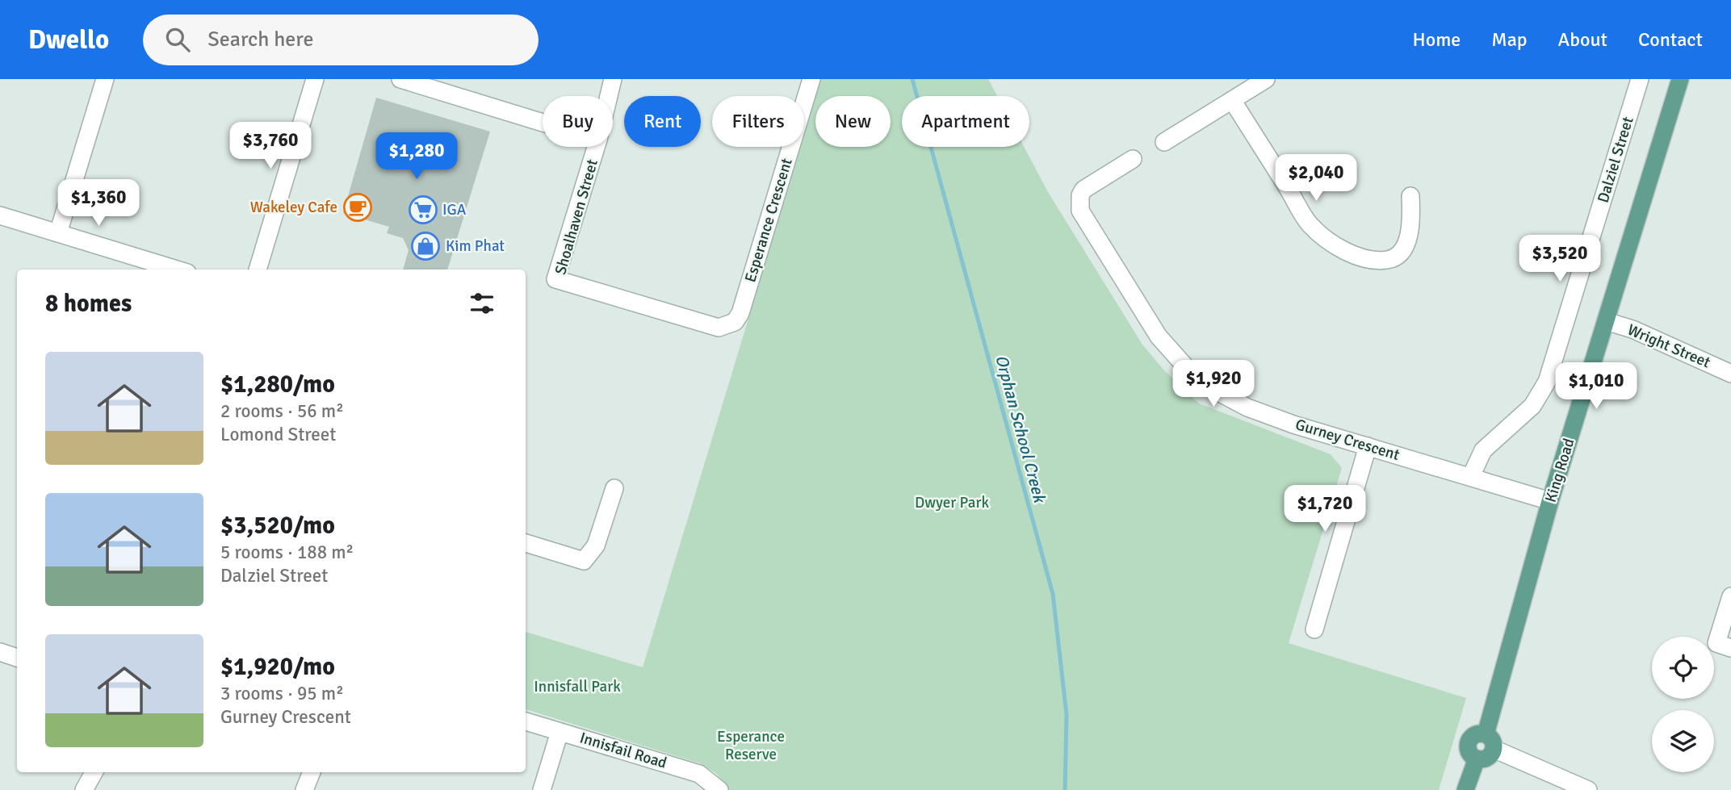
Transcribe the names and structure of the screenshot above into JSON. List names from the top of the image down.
{
  "streets": {
    "main road": ["King Road"],
    "street": [
      "Dalziel Street",
      "Shoalhaven Street",
      "Esperance Crescent",
      "Wright Street",
      "Gurney Crescent",
      "Innisfail Road"
    ]
  },
  "crossings": [
    ["Dalziel Street", "Gurney Crescent"],
    ["Shoalhaven Street", "Esperance Crescent"],
    ["Wright Street", "King Road"],
    ["Gurney Crescent", "King Road"]
  ],
  "water": ["Orphan School Creek"],
  "parks": ["Dwyer Park", "Innisfall Park", "Esperance Reserve"],
  "places": {
    "cafe": ["Wakeley Cafe"],
    "supermarket": ["IGA"],
    "shop": ["Kim Phat"]
  },
  "page": {
    "header": "Dwello",
    "search": "Search here",
    "nav": [
      "Home",
      "Map",
      "About",
      "Contact"
    ],
    "chip": [
      "Buy",
      "Rent",
      "Filters",
      "New",
      "Apartment"
    ],
    "price": [
      "$3,760",
      "$1,280",
      "$2,040",
      "$1,360",
      "$3,520",
      "$1,920",
      "$1,010",
      "$1,720"
    ],
    "heading": "8 homes",
    "list": [
      {
        "name": "$1,280/mo",
        "note": "2 rooms · 56 m² · Lomond Street"
      },
      {
        "name": "$3,520/mo",
        "note": "5 rooms · 188 m² · Dalziel Street"
      },
      {
        "name": "$1,920/mo",
        "note": "3 rooms · 95 m² · Gurney Crescent"
      }
    ]
  }
}
